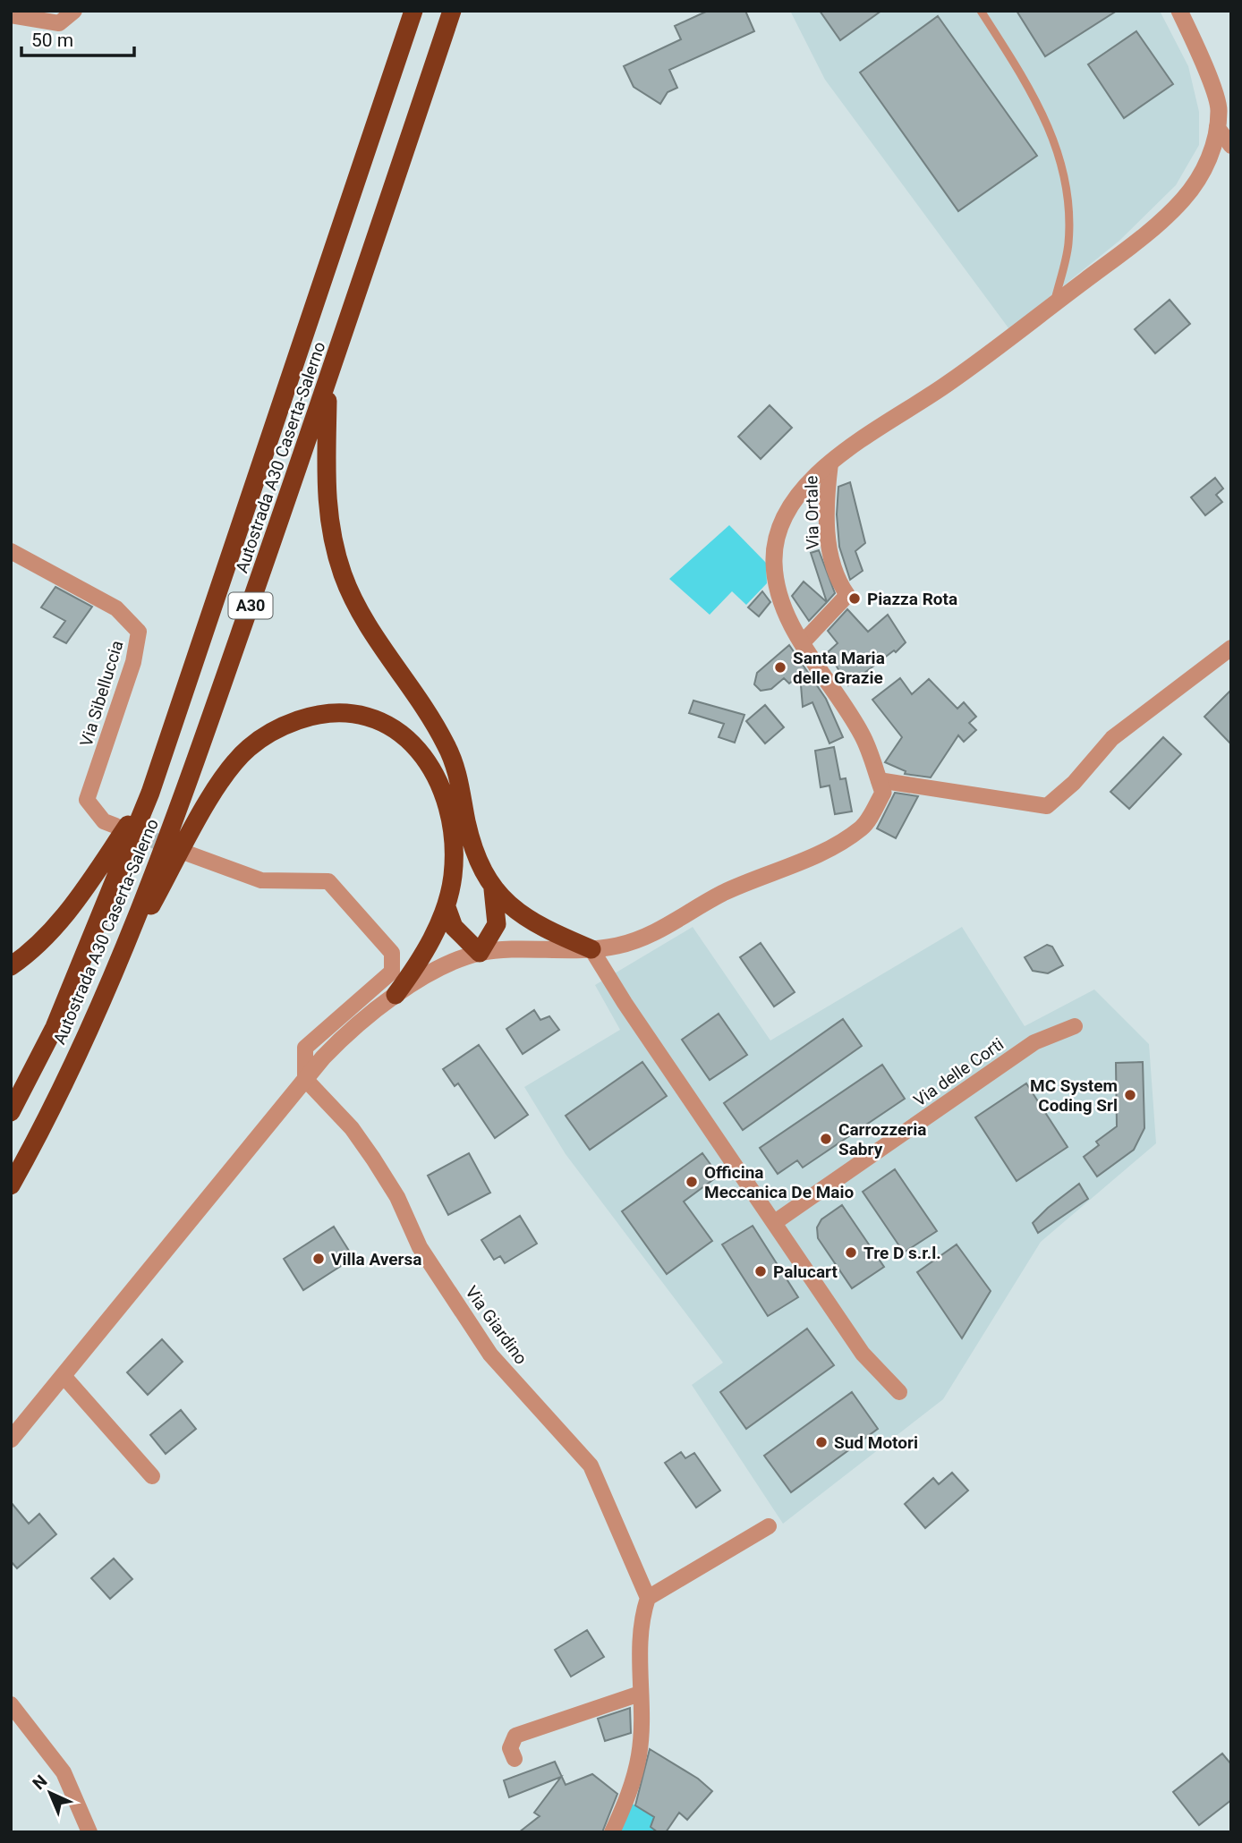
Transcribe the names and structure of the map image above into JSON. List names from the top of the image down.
{
  "streets": {
    "highway": ["Autostrada A30 Caserta-Salerno", "A30"],
    "street": [
      "Via Ortale",
      "Via Sibelluccia",
      "Via delle Corti",
      "Via Giardino"
    ]
  },
  "places": [
    "Piazza Rota",
    "Santa Maria delle Grazie",
    "MC System Coding Srl",
    "Carrozzeria Sabry",
    "Officina Meccanica De Maio",
    "Tre D s.r.l.",
    "Villa Aversa",
    "Palucart",
    "Sud Motori"
  ],
  "scale_bar": "50 m",
  "north": "top left"
}
